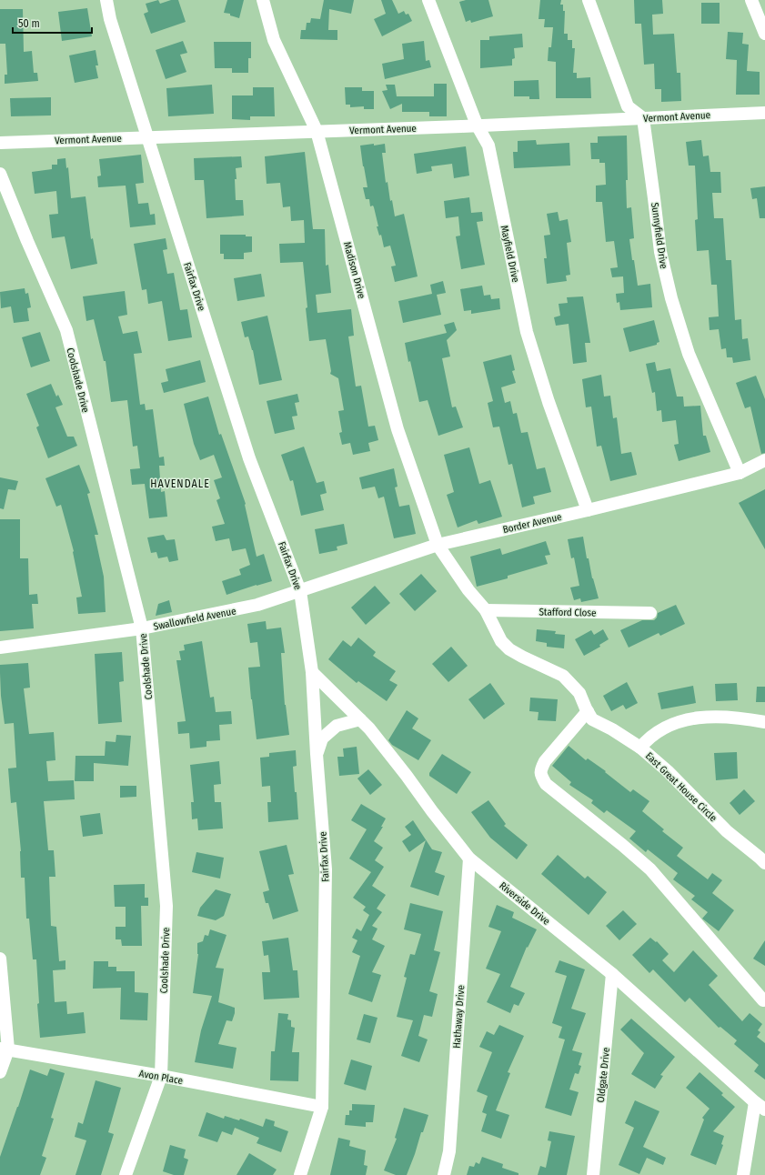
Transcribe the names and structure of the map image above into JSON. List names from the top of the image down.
{
  "streets": {
    "street": [
      "Vermont Avenue",
      "Sunnyfield Drive",
      "Mayfield Drive",
      "Madison Drive",
      "Fairfax Drive",
      "Coolshade Drive",
      "Border Avenue",
      "Stafford Close",
      "Swallowfield Avenue",
      "East Great House Circle",
      "Riverside Drive",
      "Hathaway Drive",
      "Oldgate Drive",
      "Avon Place"
    ]
  },
  "crossings": [
    ["Vermont Avenue", "Sunnyfield Drive"],
    ["Vermont Avenue", "Mayfield Drive"],
    ["Vermont Avenue", "Madison Drive"],
    ["Vermont Avenue", "Fairfax Drive"],
    ["Sunnyfield Drive", "Border Avenue"],
    ["Mayfield Drive", "Border Avenue"],
    ["Madison Drive", "Border Avenue"],
    ["Madison Drive", "East Great House Circle"],
    ["Fairfax Drive", "Border Avenue"],
    ["Fairfax Drive", "Swallowfield Avenue"],
    ["Fairfax Drive", "Riverside Drive"],
    ["Fairfax Drive", "Avon Place"],
    ["Coolshade Drive", "Swallowfield Avenue"],
    ["Coolshade Drive", "Avon Place"],
    ["Border Avenue", "Swallowfield Avenue"],
    ["Border Avenue", "East Great House Circle"],
    ["Stafford Close", "East Great House Circle"],
    ["Riverside Drive", "Hathaway Drive"],
    ["Riverside Drive", "Oldgate Drive"]
  ],
  "districts": ["HAVENDALE"],
  "scale_bar": "50 m"
}
